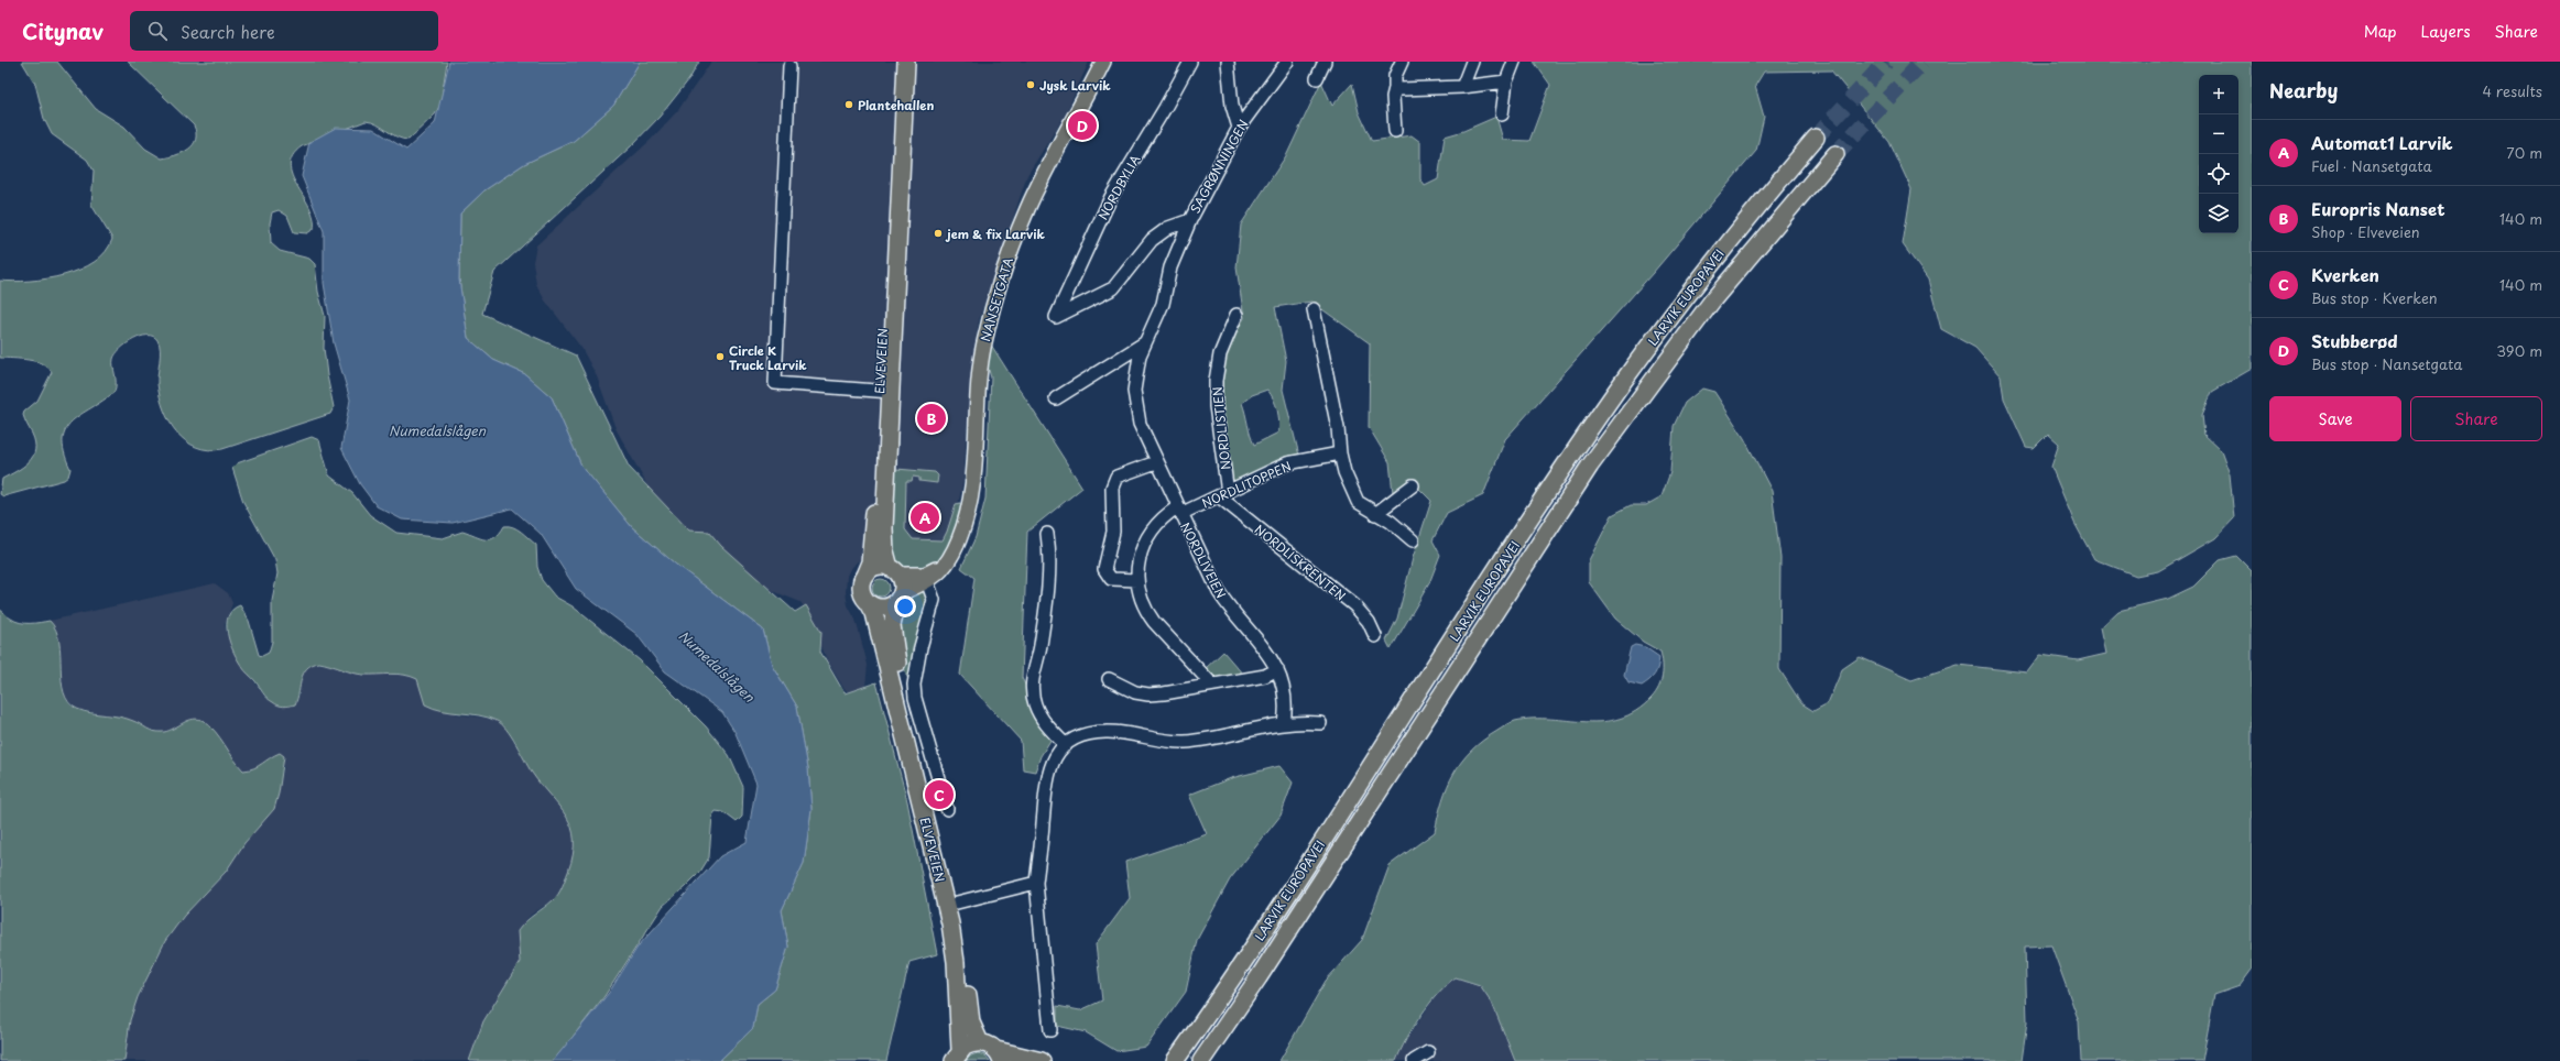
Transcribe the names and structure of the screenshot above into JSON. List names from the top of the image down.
{
  "streets": {
    "highway": ["LARVIK EUROPAVEI", "ELVEVEIEN"],
    "main road": ["NANSETGATA"],
    "street": [
      "SAGRØNNINGEN",
      "NORDBYLIA",
      "NORDLISTIEN",
      "NORDLITOPPEN",
      "NORDLIVEIEN",
      "NORDLISKRENTEN"
    ]
  },
  "crossings": [
    ["SAGRØNNINGEN", "NORDBYLIA"],
    ["SAGRØNNINGEN", "NORDLIVEIEN"],
    ["NANSETGATA", "ELVEVEIEN"],
    ["NORDLISTIEN", "NORDLITOPPEN"],
    ["NORDLISTIEN", "NORDLISKRENTEN"],
    ["NORDLITOPPEN", "NORDLIVEIEN"],
    ["NORDLITOPPEN", "NORDLISKRENTEN"]
  ],
  "water": ["Numedalslågen"],
  "places": [
    "Jysk Larvik",
    "Plantehallen",
    "jem & fix Larvik",
    "Circle K Truck Larvik"
  ],
  "page": {
    "header": "Citynav",
    "search": "Search here",
    "nav": ["Map", "Layers", "Share"],
    "heading": ["Nearby", "4 results"],
    "map_buttons": ["+", "−"],
    "pins": [
      "D",
      "B",
      "A",
      "C"
    ],
    "list": [
      {
        "mark": "A",
        "name": "Automat1 Larvik",
        "note": "Fuel · Nansetgata",
        "value": "70 m"
      },
      {
        "mark": "B",
        "name": "Europris Nanset",
        "note": "Shop · Elveveien",
        "value": "140 m"
      },
      {
        "mark": "C",
        "name": "Kverken",
        "note": "Bus stop · Kverken",
        "value": "140 m"
      },
      {
        "mark": "D",
        "name": "Stubberød",
        "note": "Bus stop · Nansetgata",
        "value": "390 m"
      }
    ],
    "buttons": ["Save", "Share"]
  }
}
